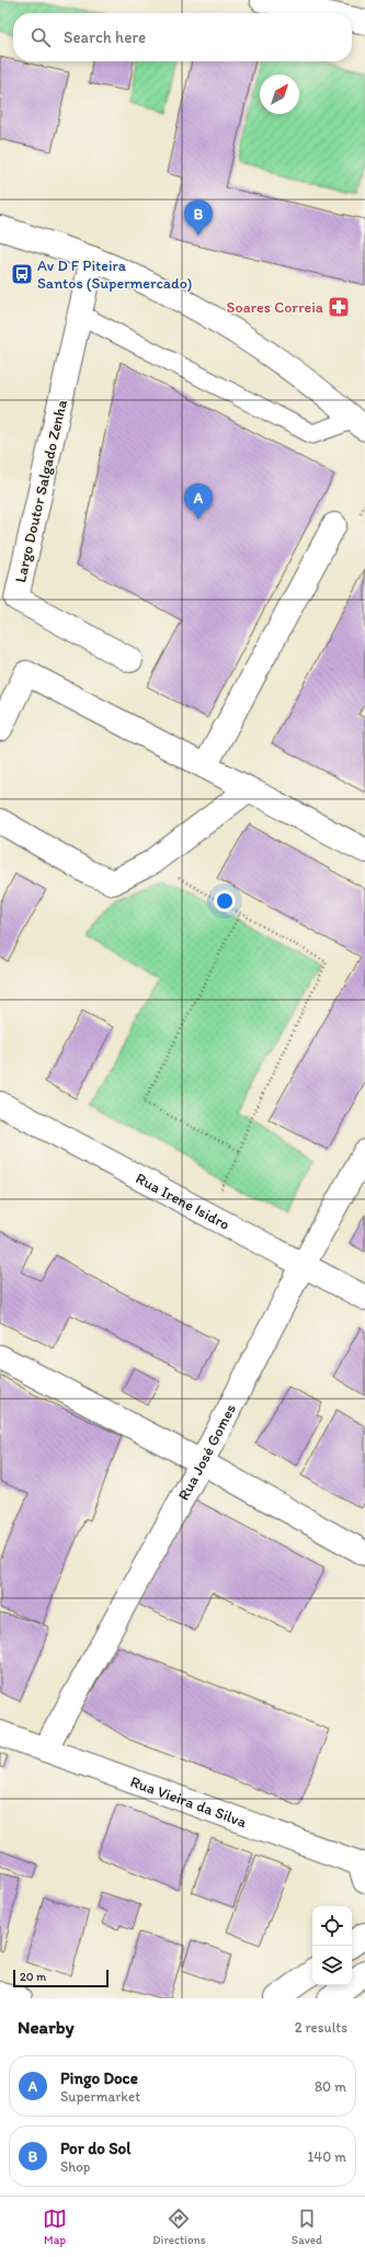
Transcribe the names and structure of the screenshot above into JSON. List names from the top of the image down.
{
  "streets": {
    "street": [
      "Largo Doutor Salgado Zenha",
      "Rua Irene Isidro",
      "Rua José Gomes",
      "Rua Vieira da Silva"
    ]
  },
  "crossings": [
    ["Rua Irene Isidro", "Rua José Gomes"],
    ["Rua José Gomes", "Rua Vieira da Silva"]
  ],
  "places": {
    "bus stop": ["Av D F Piteira Santos (Supermercado)"],
    "pharmacy": ["Soares Correia"]
  },
  "scale_bar": "20 m",
  "north": "top right",
  "page": {
    "search": "Search here",
    "pins": ["B", "A"],
    "scale": "20 m",
    "heading": ["Nearby", "2 results"],
    "list": [
      {
        "mark": "A",
        "name": "Pingo Doce",
        "note": "Supermarket",
        "value": "80 m"
      },
      {
        "mark": "B",
        "name": "Por do Sol",
        "note": "Shop",
        "value": "140 m"
      }
    ],
    "nav": ["Map", "Directions", "Saved"]
  }
}
